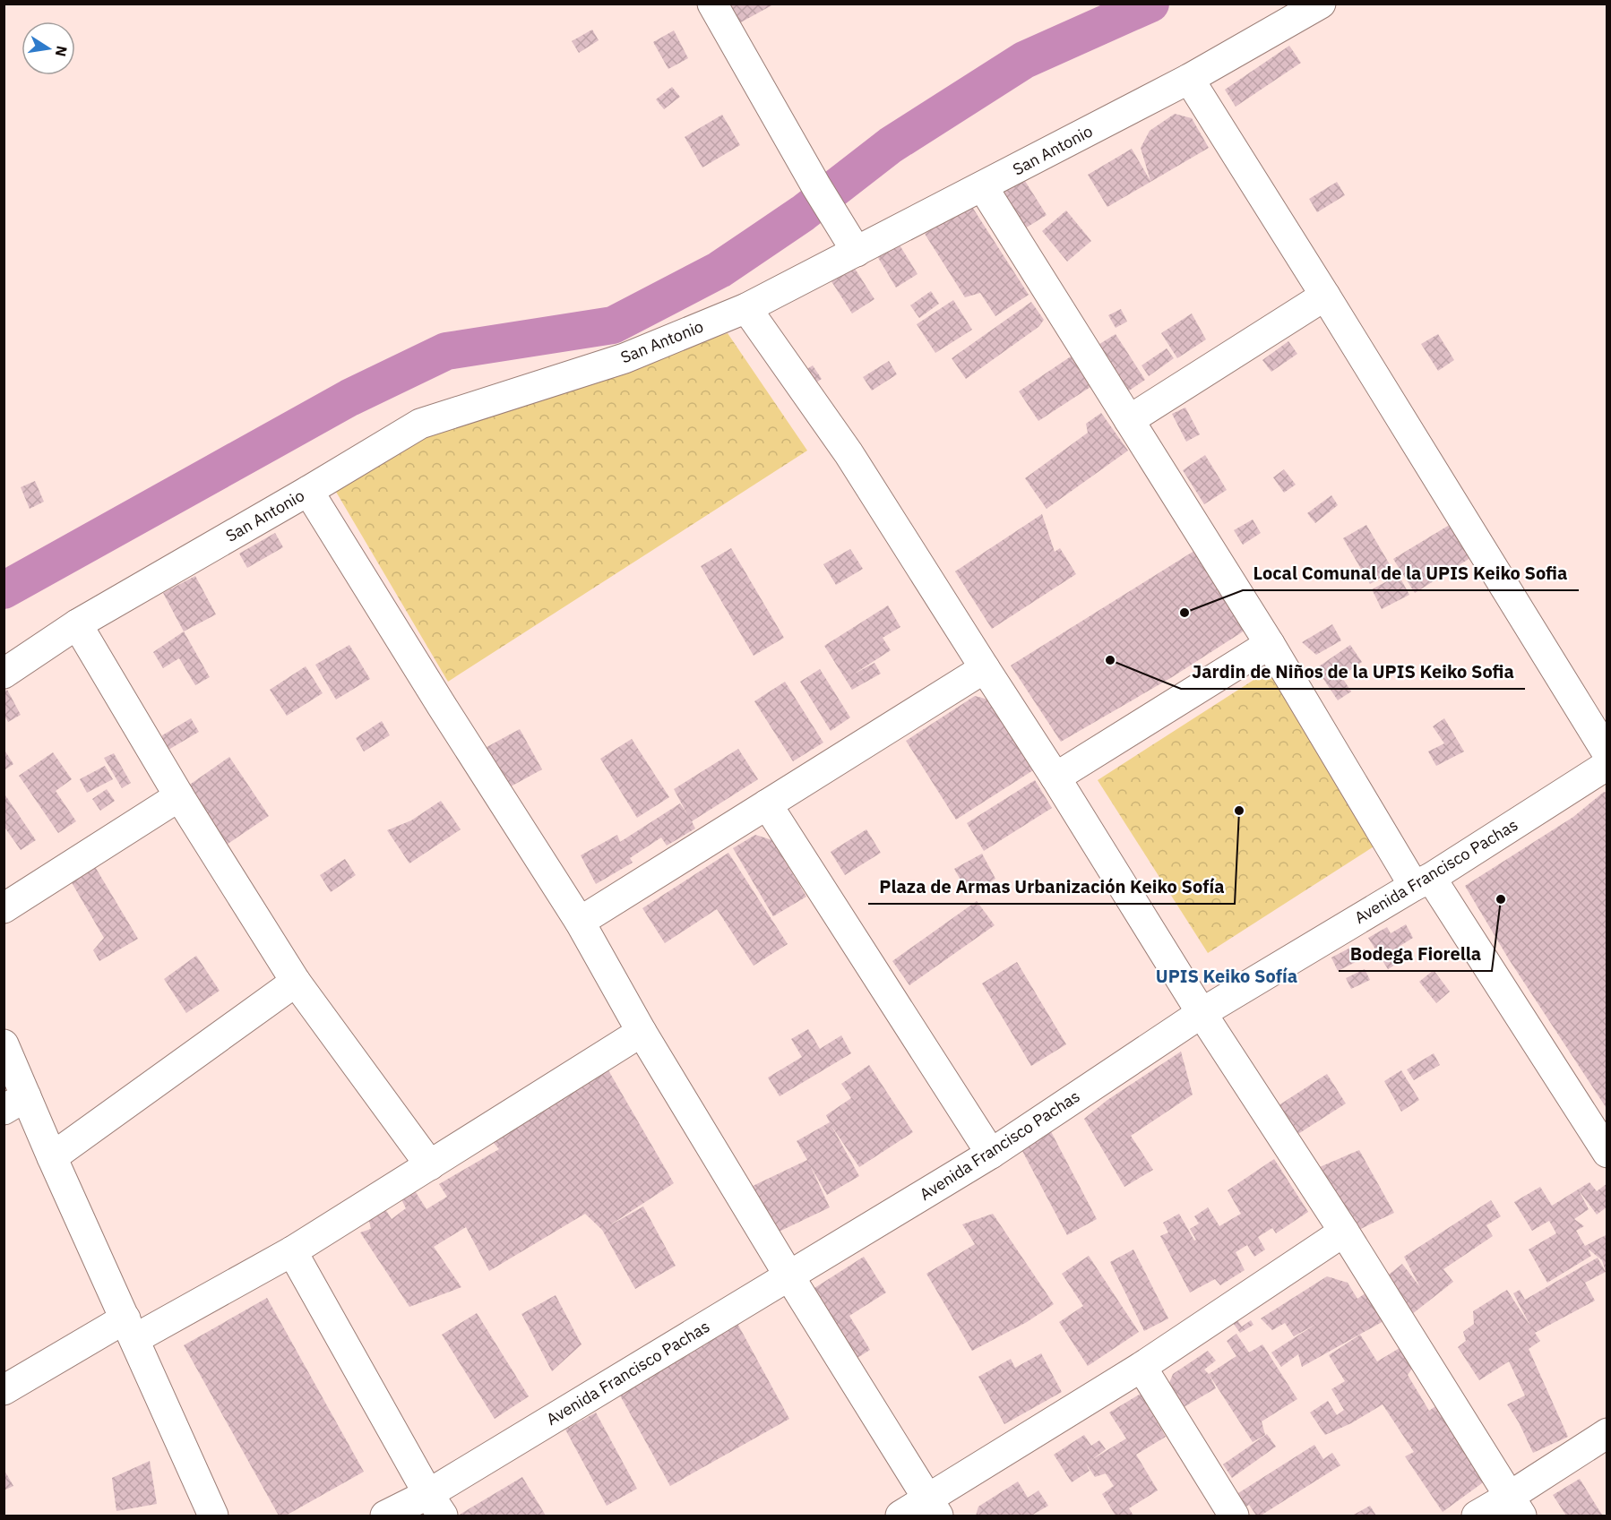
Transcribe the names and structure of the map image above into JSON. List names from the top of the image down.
{
  "streets": {
    "street": ["San Antonio", "Avenida Francisco Pachas"]
  },
  "districts": ["UPIS Keiko Sofía"],
  "places": [
    "Local Comunal de la UPIS Keiko Sofia",
    "Jardin de Niños de la UPIS Keiko Sofia",
    "Plaza de Armas Urbanización Keiko Sofía",
    "Bodega Fiorella"
  ],
  "north": "right"
}
